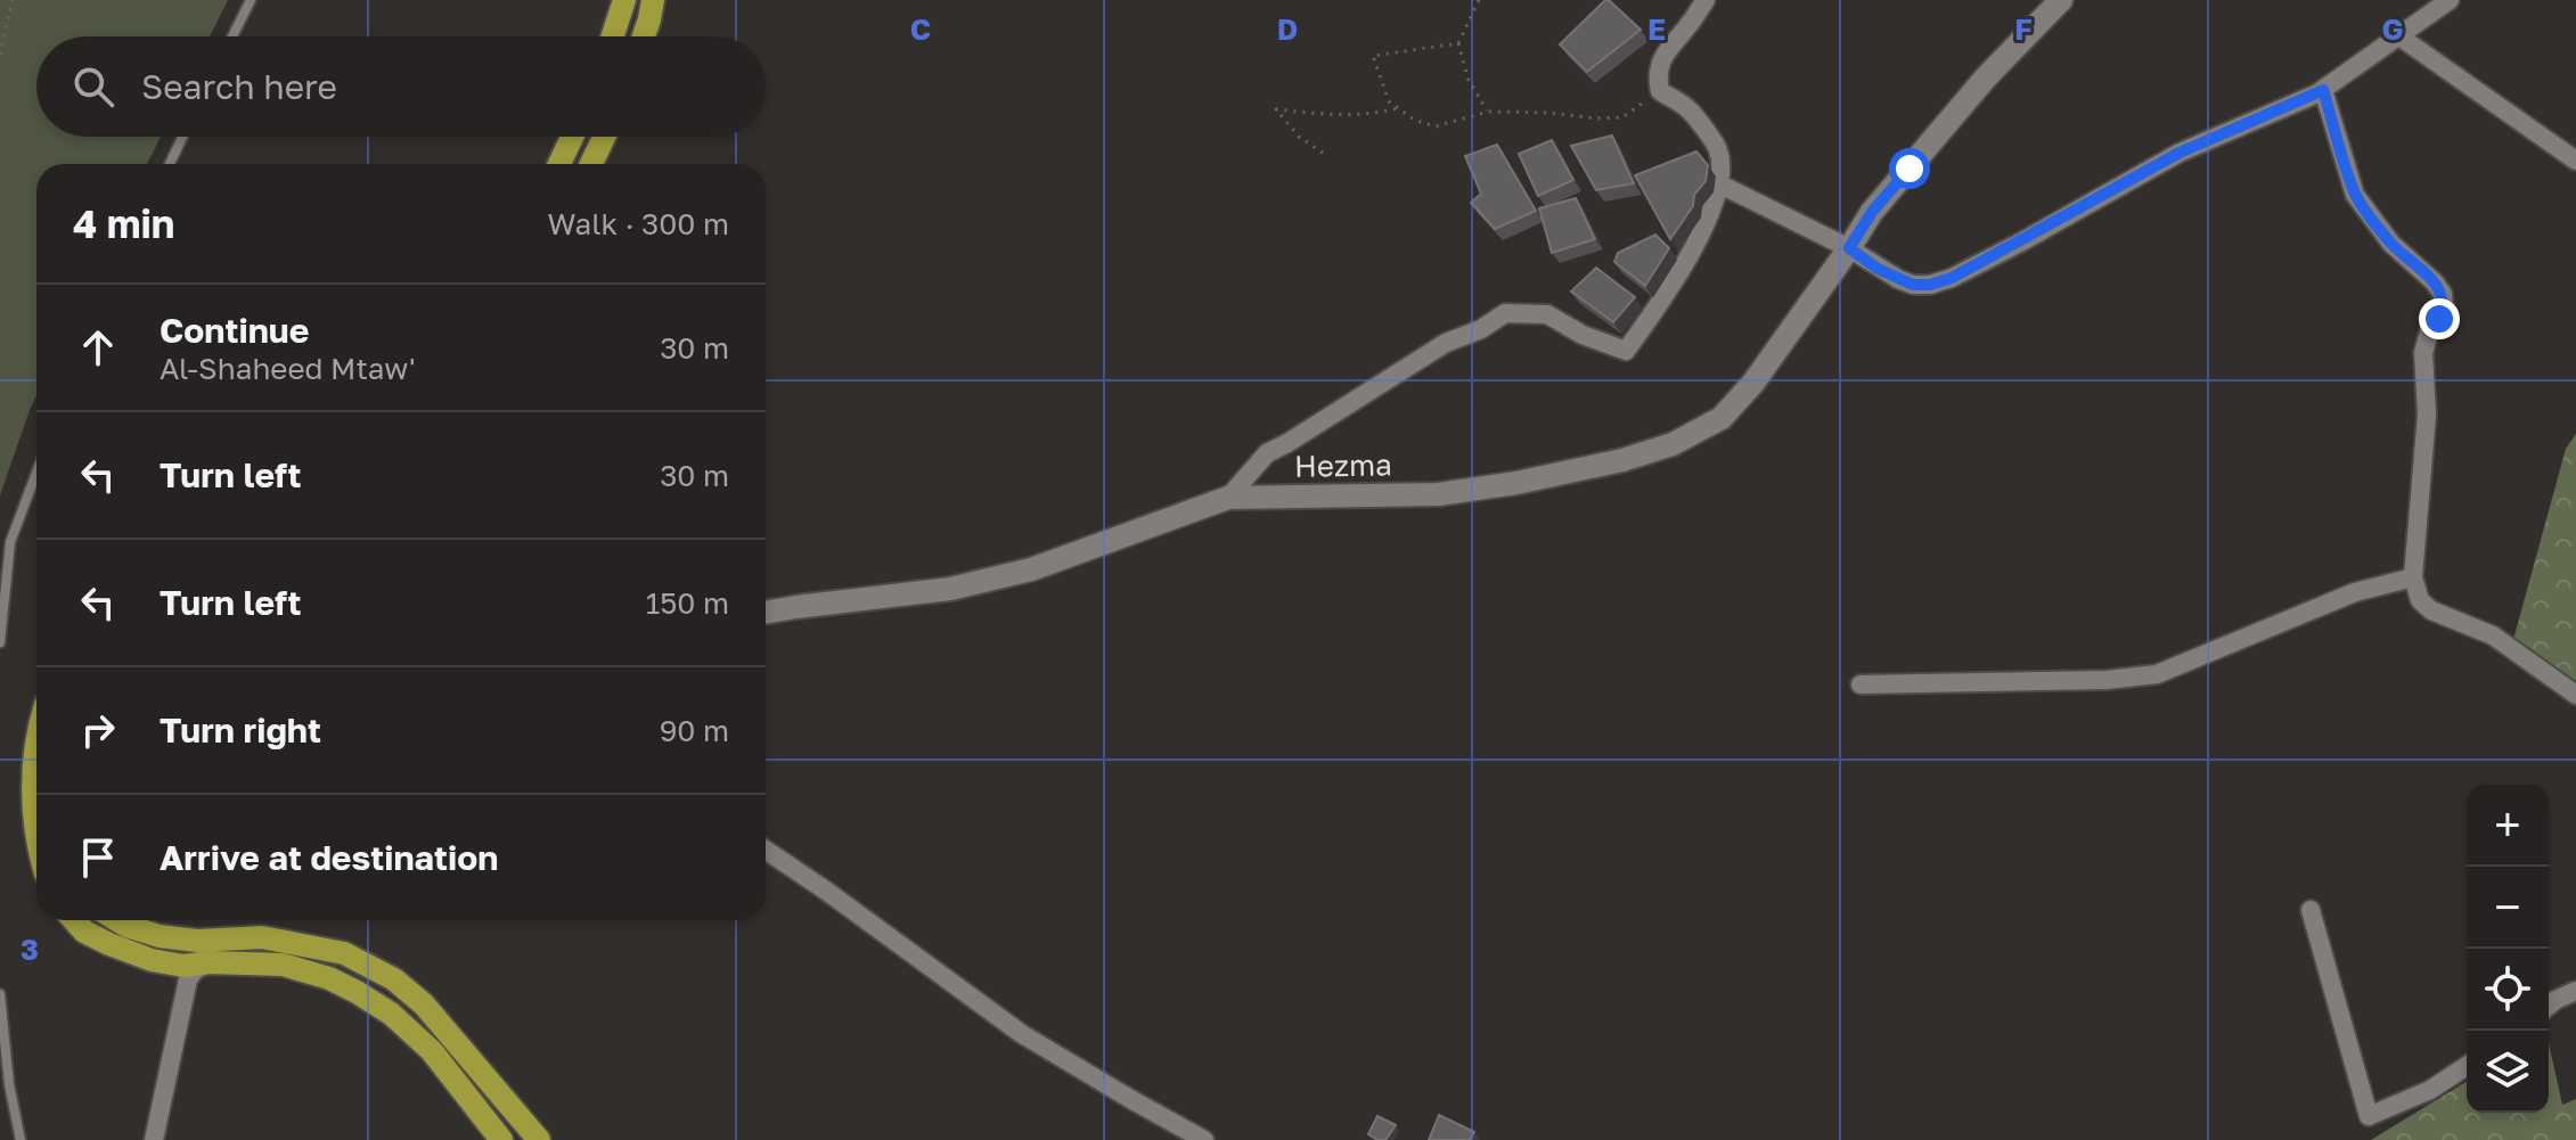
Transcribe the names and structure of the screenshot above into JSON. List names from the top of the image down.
{
  "streets": {
    "street": ["Hezma"]
  },
  "page": {
    "search": "Search here",
    "heading": ["4 min", "Walk · 300 m"],
    "list": [
      ["Continue", "Al-Shaheed Mtaw'", "30 m"],
      ["Turn left", "30 m"],
      ["Turn left", "150 m"],
      ["Turn right", "90 m"],
      "Arrive at destination"
    ],
    "map_buttons": ["+", "−"]
  },
  "grid": {
    "columns": [
      "C",
      "D",
      "E",
      "F",
      "G"
    ],
    "rows": ["3"]
  }
}
